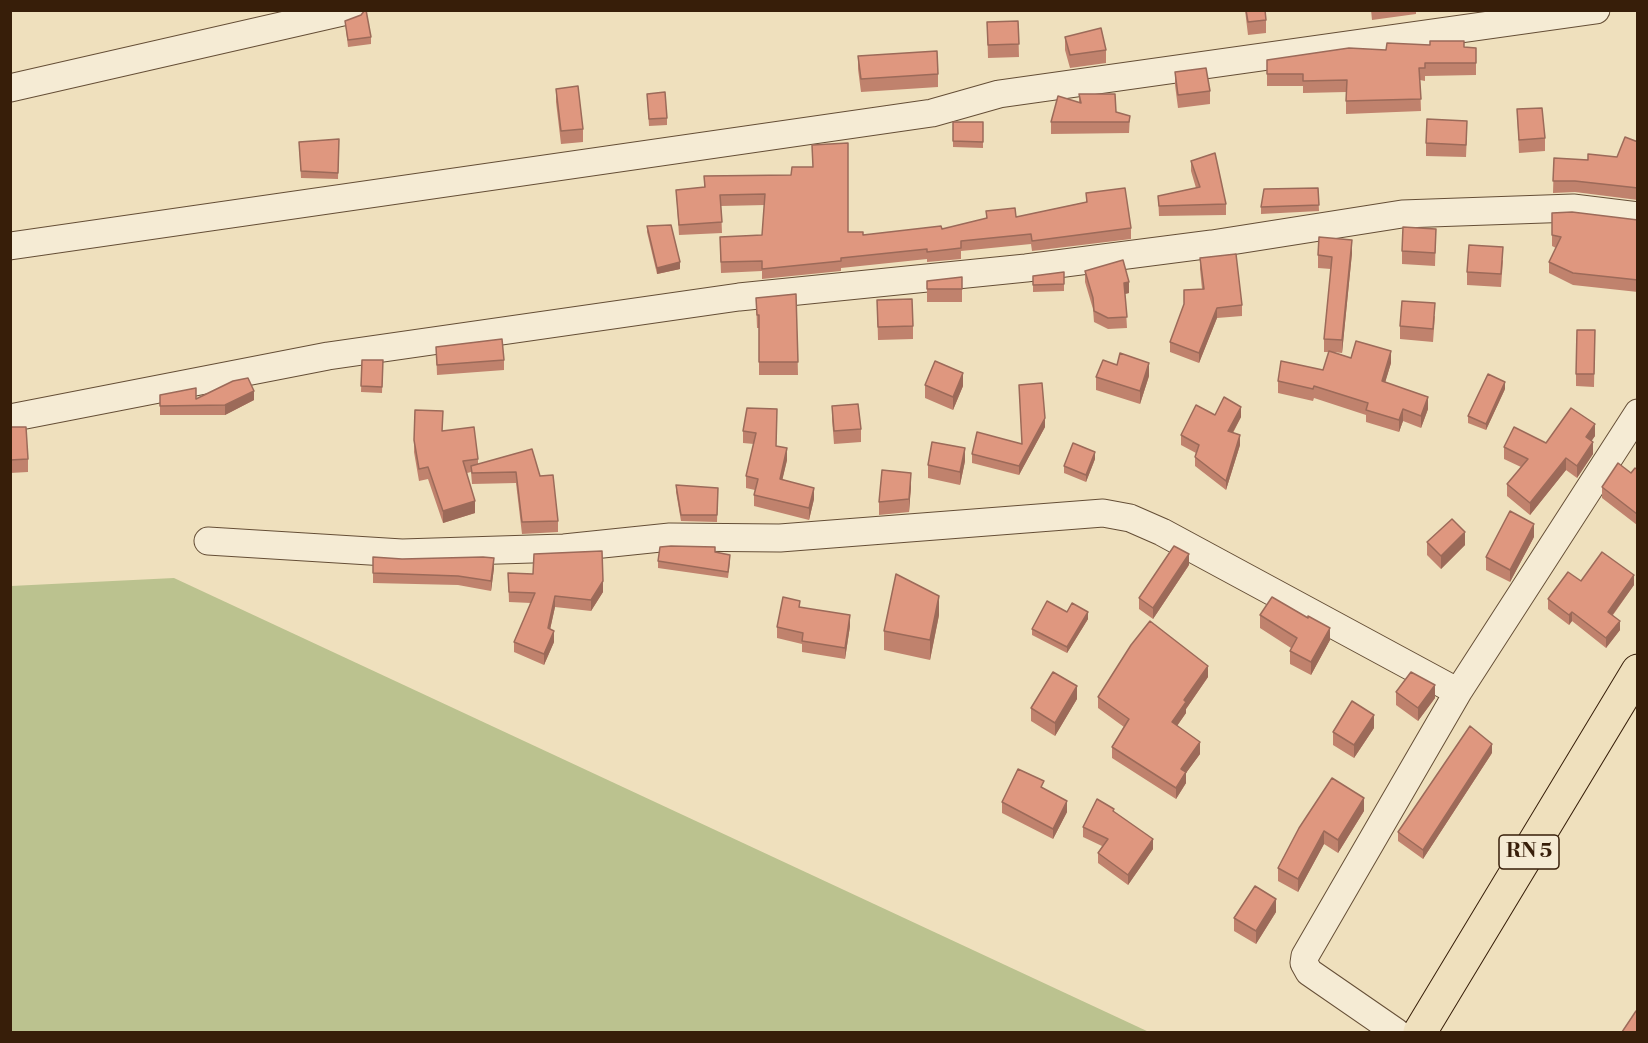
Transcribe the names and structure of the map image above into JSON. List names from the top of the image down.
{
  "streets": {
    "main road": ["RN 5"]
  }
}
